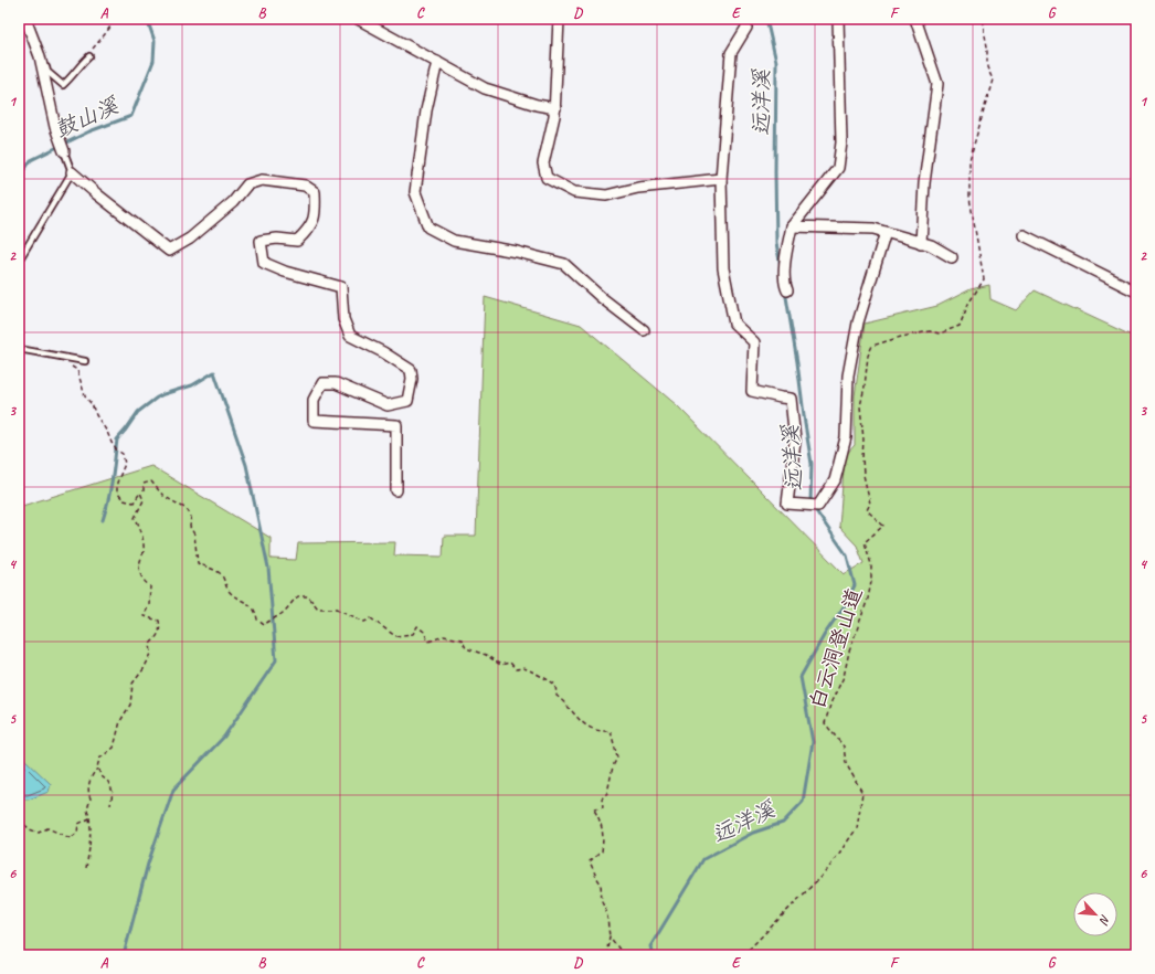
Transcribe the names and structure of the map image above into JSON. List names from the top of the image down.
{
  "streets": {
    "path": ["白云洞登山道"]
  },
  "water": ["远洋溪", "鼓山溪"],
  "north": "bottom right",
  "grid": {
    "columns": [
      "A",
      "B",
      "C",
      "D",
      "E",
      "F",
      "G"
    ],
    "rows": [
      "1",
      "2",
      "3",
      "4",
      "5",
      "6"
    ]
  }
}
